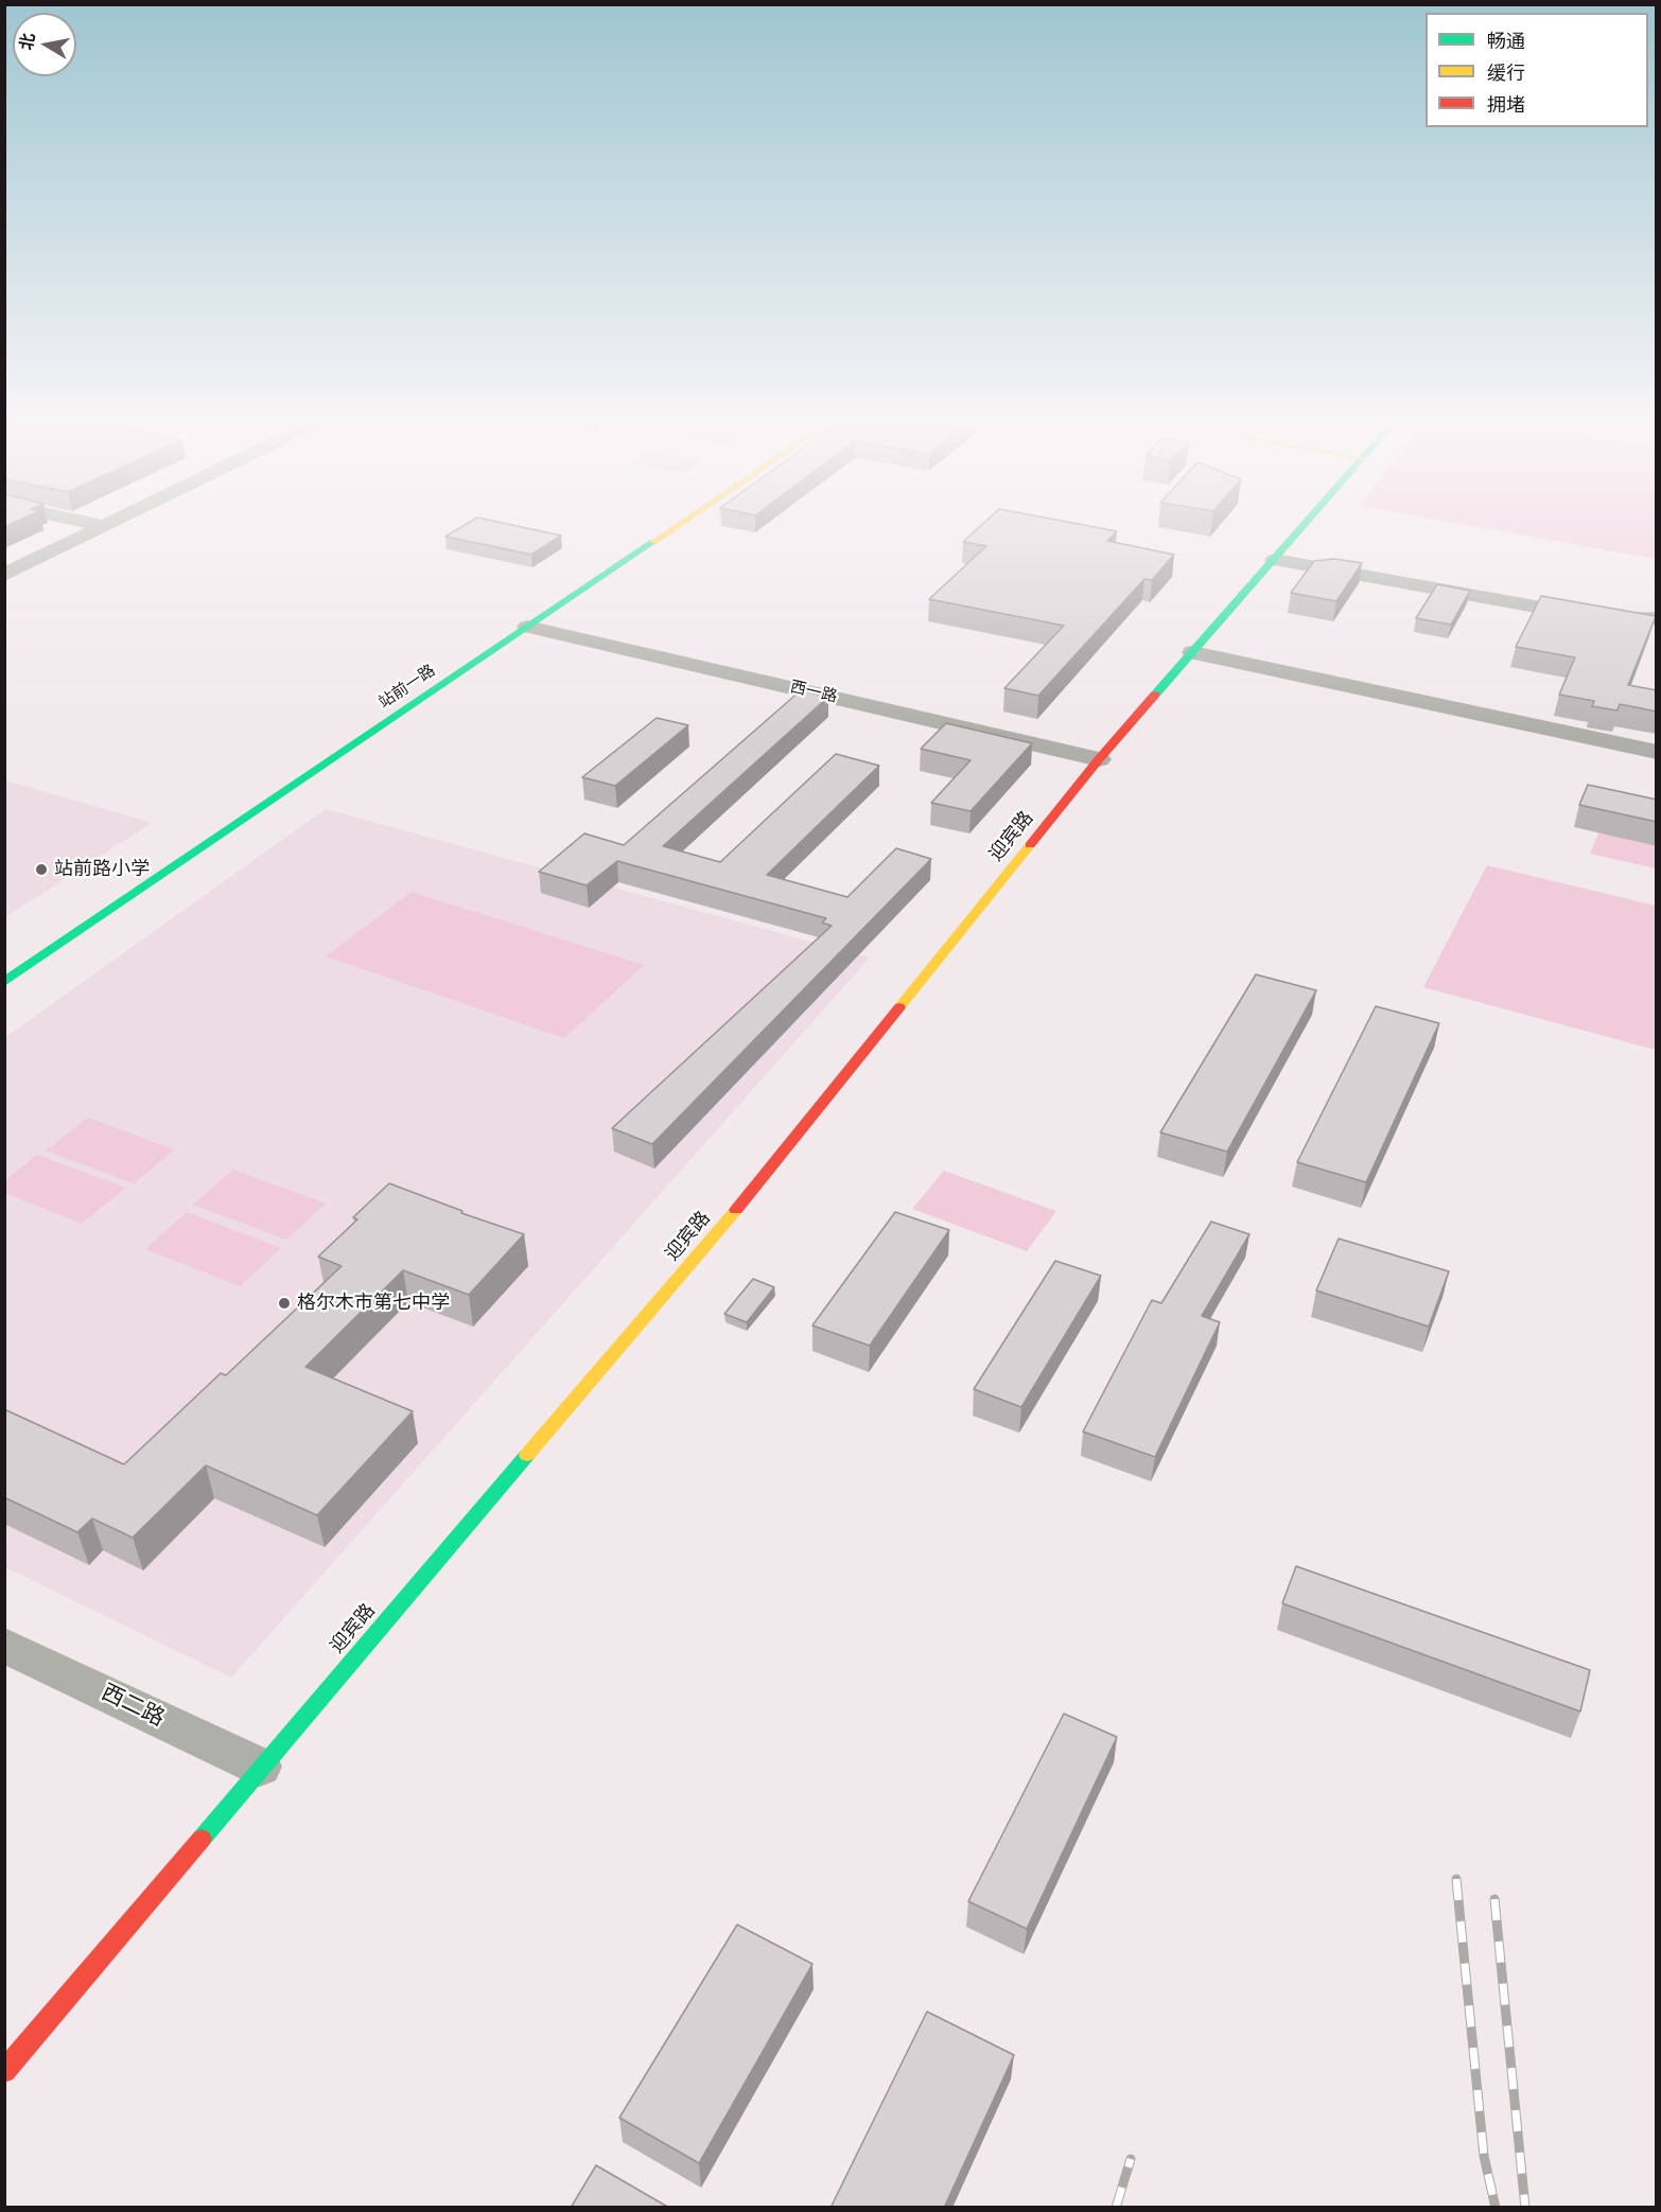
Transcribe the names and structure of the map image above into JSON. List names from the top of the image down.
{
  "streets": {
    "main road": ["站前一路", "迎宾路"],
    "street": ["西一路", "西二路"]
  },
  "crossings": [
    ["站前一路", "西一路"],
    ["西一路", "迎宾路"],
    ["迎宾路", "西二路"]
  ],
  "places": ["站前路小学", "格尔木市第七中学"],
  "legend": ["畅通", "缓行", "拥堵"],
  "north": "left"
}
